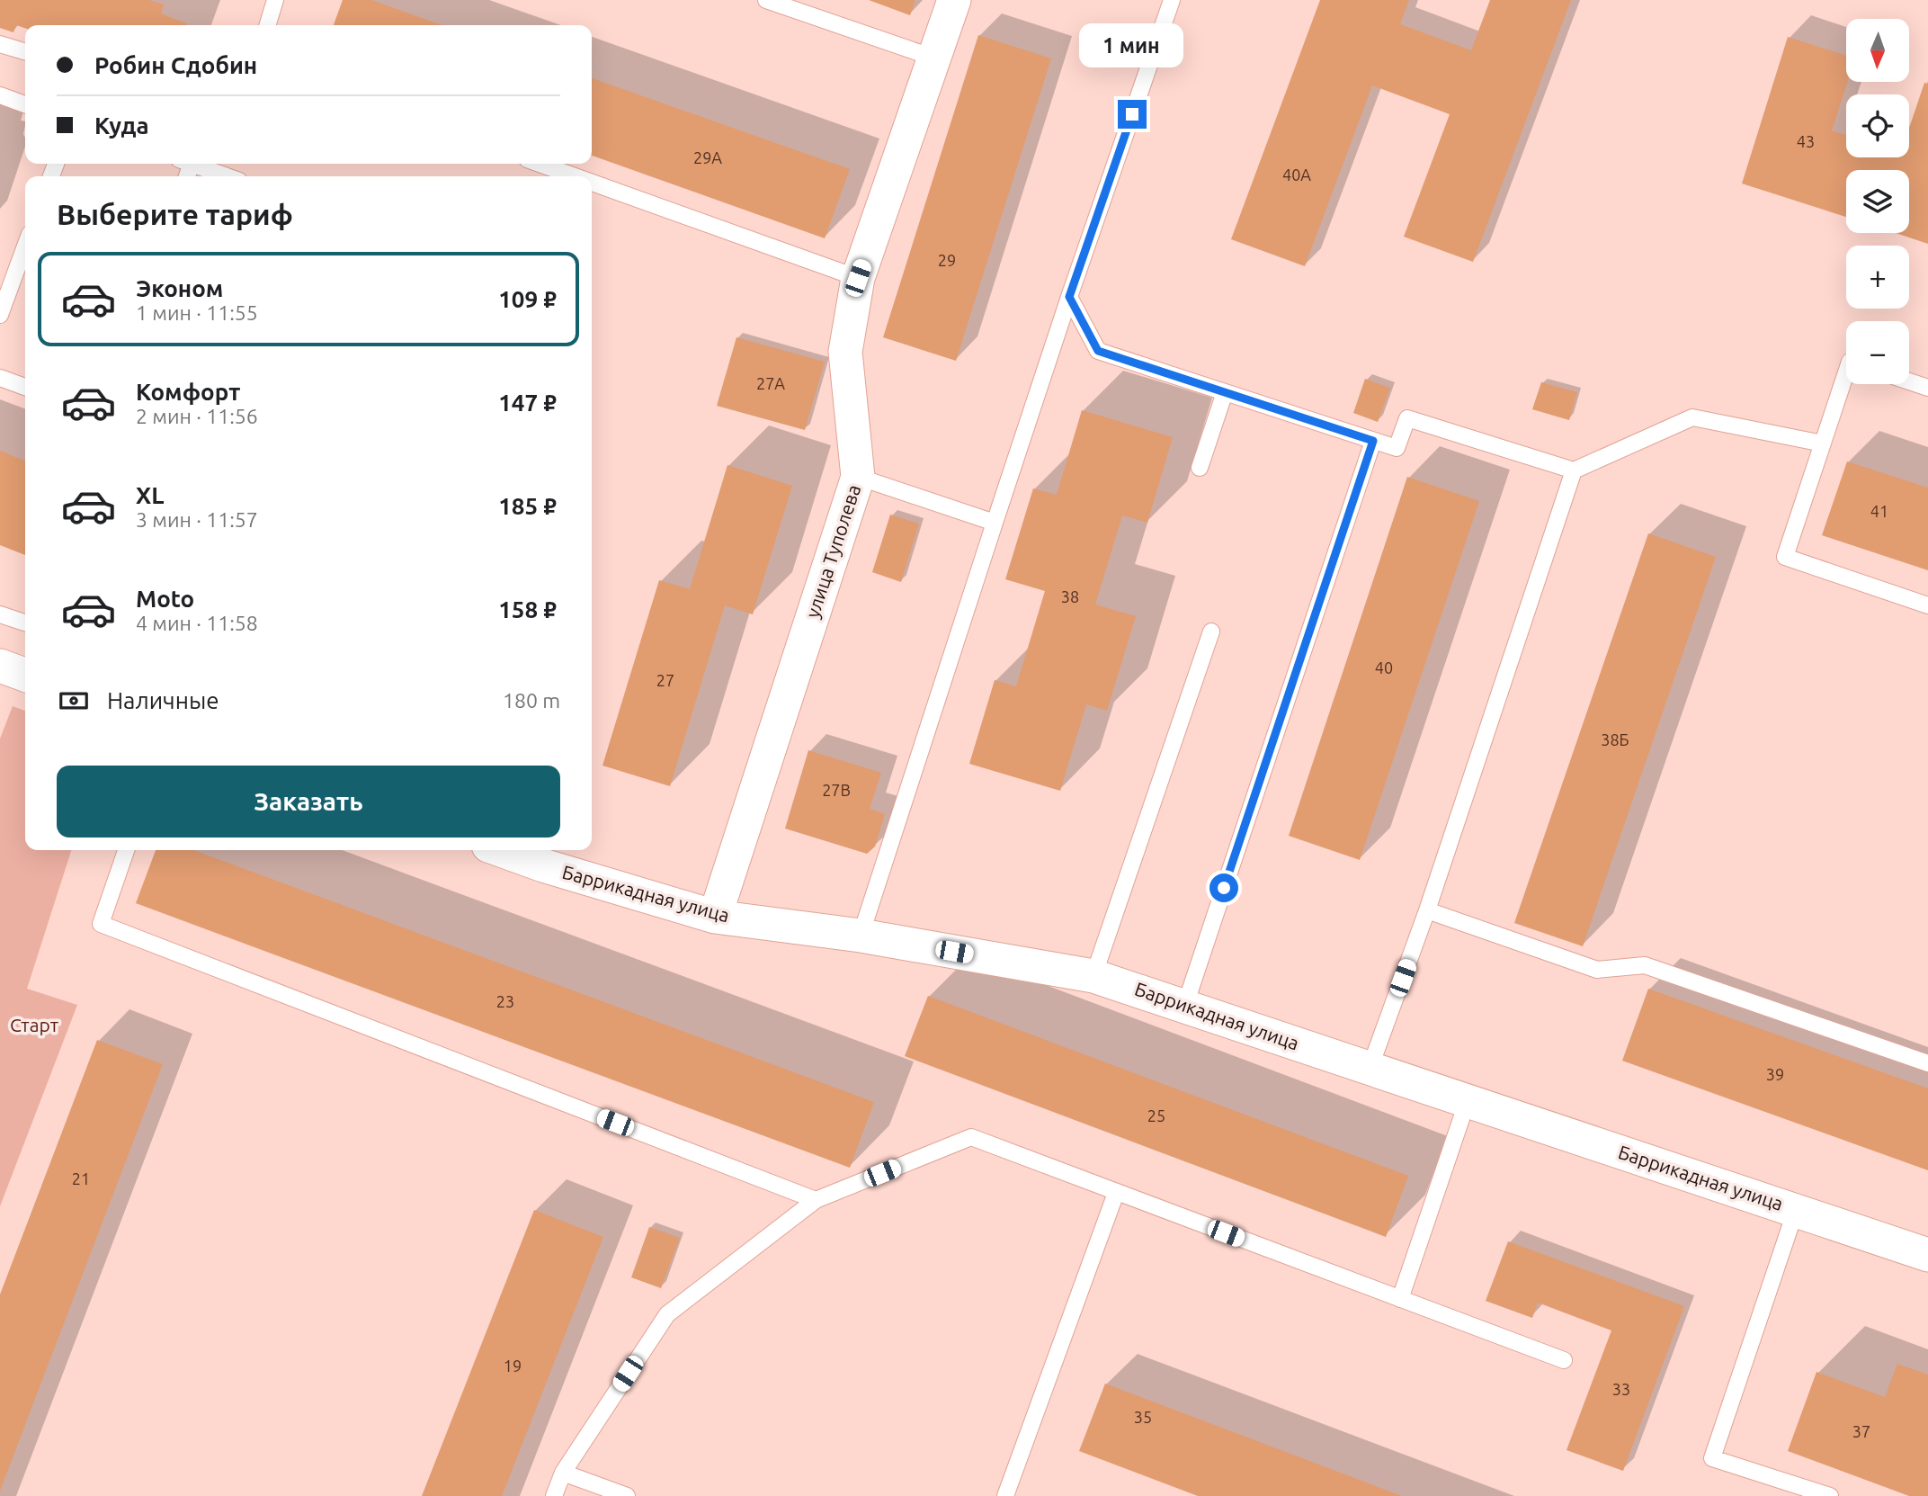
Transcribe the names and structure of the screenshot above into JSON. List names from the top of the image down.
{
  "streets": {
    "street": ["улица Туполева", "Баррикадная улица"]
  },
  "crossings": [
    ["улица Туполева", "Баррикадная улица"]
  ],
  "parks": ["Старт"],
  "house_numbers": [
    "43",
    "29А",
    "40А",
    "29",
    "27А",
    "41",
    "38",
    "40",
    "27",
    "38Б",
    "27В",
    "23",
    "39",
    "25",
    "21",
    "19",
    "33",
    "35",
    "37"
  ],
  "north": "bottom",
  "page": {
    "map_buttons": ["+", "−"],
    "bubble": "1 мин",
    "banner": ["Робин Сдобин", "Куда"],
    "heading": "Выберите тариф",
    "list": [
      {
        "name": "Эконом",
        "note": "1 мин · 11:55",
        "value": "109 ₽"
      },
      {
        "name": "Комфорт",
        "note": "2 мин · 11:56",
        "value": "147 ₽"
      },
      {
        "name": "XL",
        "note": "3 мин · 11:57",
        "value": "185 ₽"
      },
      {
        "name": "Moto",
        "note": "4 мин · 11:58",
        "value": "158 ₽"
      }
    ],
    "pay": ["Наличные", "180 m"],
    "buttons": "Заказать"
  }
}
